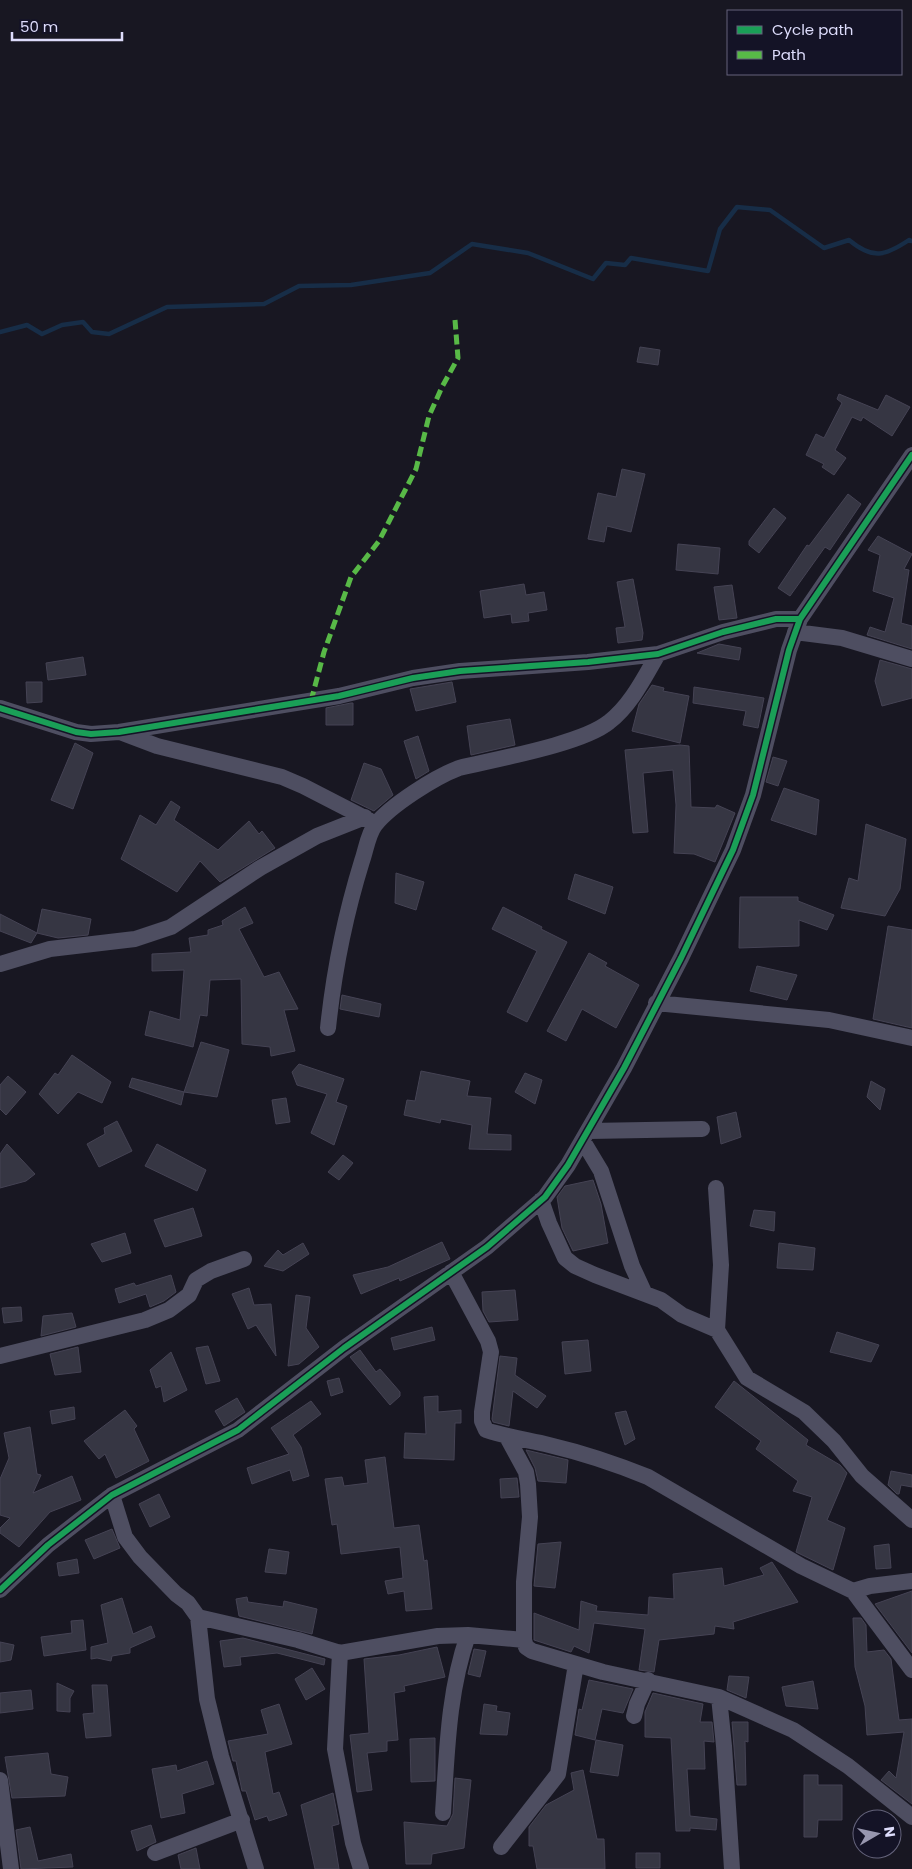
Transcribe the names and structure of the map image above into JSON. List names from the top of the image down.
{
  "legend": ["Cycle path", "Path"],
  "scale_bar": "50 m",
  "north": "right"
}
